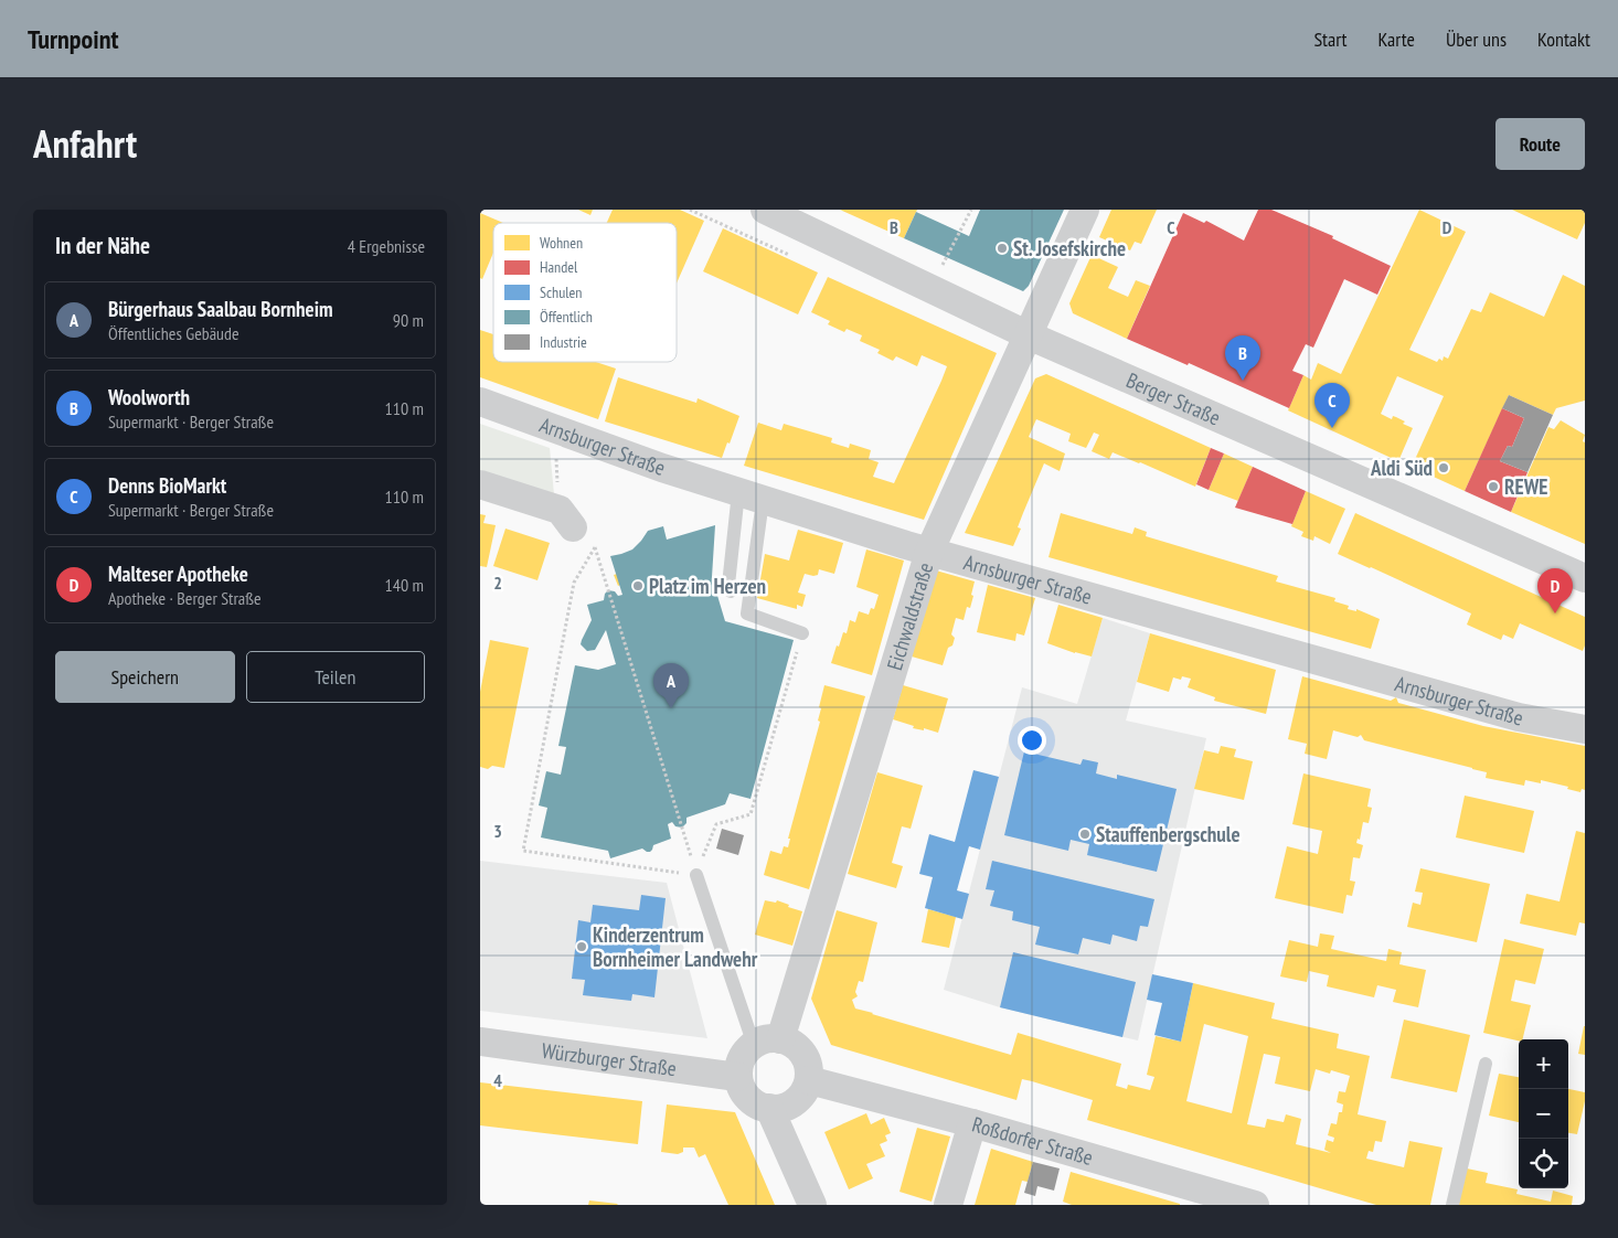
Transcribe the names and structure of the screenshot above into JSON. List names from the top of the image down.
{
  "streets": {
    "street": [
      "Berger Straße",
      "Arnsburger Straße",
      "Eichwaldstraße",
      "Würzburger Straße",
      "Roßdorfer Straße"
    ]
  },
  "crossings": [
    ["Berger Straße", "Eichwaldstraße"],
    ["Arnsburger Straße", "Eichwaldstraße"],
    ["Eichwaldstraße", "Würzburger Straße"],
    ["Eichwaldstraße", "Roßdorfer Straße"],
    ["Würzburger Straße", "Roßdorfer Straße"]
  ],
  "places": [
    "St. Josefskirche",
    "Aldi Süd",
    "REWE",
    "Platz im Herzen",
    "Stauffenbergschule",
    "Kinderzentrum Bornheimer Landwehr"
  ],
  "legend": [
    "Wohnen",
    "Handel",
    "Schulen",
    "Öffentlich",
    "Industrie"
  ],
  "page": {
    "header": "Turnpoint",
    "nav": [
      "Start",
      "Karte",
      "Über uns",
      "Kontakt"
    ],
    "title": "Anfahrt",
    "buttons": [
      "Route",
      ["Speichern", "Teilen"]
    ],
    "heading": ["In der Nähe", "4 Ergebnisse"],
    "list": [
      {
        "mark": "A",
        "name": "Bürgerhaus Saalbau Bornheim",
        "note": "Öffentliches Gebäude",
        "value": "90 m"
      },
      {
        "mark": "B",
        "name": "Woolworth",
        "note": "Supermarkt · Berger Straße",
        "value": "110 m"
      },
      {
        "mark": "C",
        "name": "Denns BioMarkt",
        "note": "Supermarkt · Berger Straße",
        "value": "110 m"
      },
      {
        "mark": "D",
        "name": "Malteser Apotheke",
        "note": "Apotheke · Berger Straße",
        "value": "140 m"
      }
    ],
    "pins": [
      "B",
      "C",
      "D",
      "A"
    ],
    "map_buttons": ["+", "−"]
  },
  "grid": {
    "columns": ["B", "C", "D"],
    "rows": ["2", "3", "4"]
  }
}
